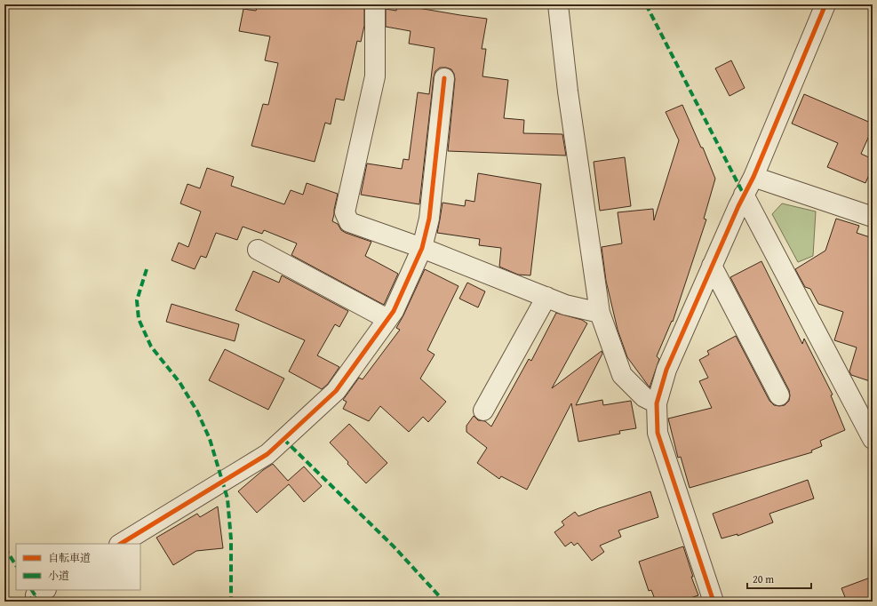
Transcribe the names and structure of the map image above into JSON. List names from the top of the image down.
{
  "legend": ["自転車道", "小道"],
  "scale_bar": "20 m"
}
